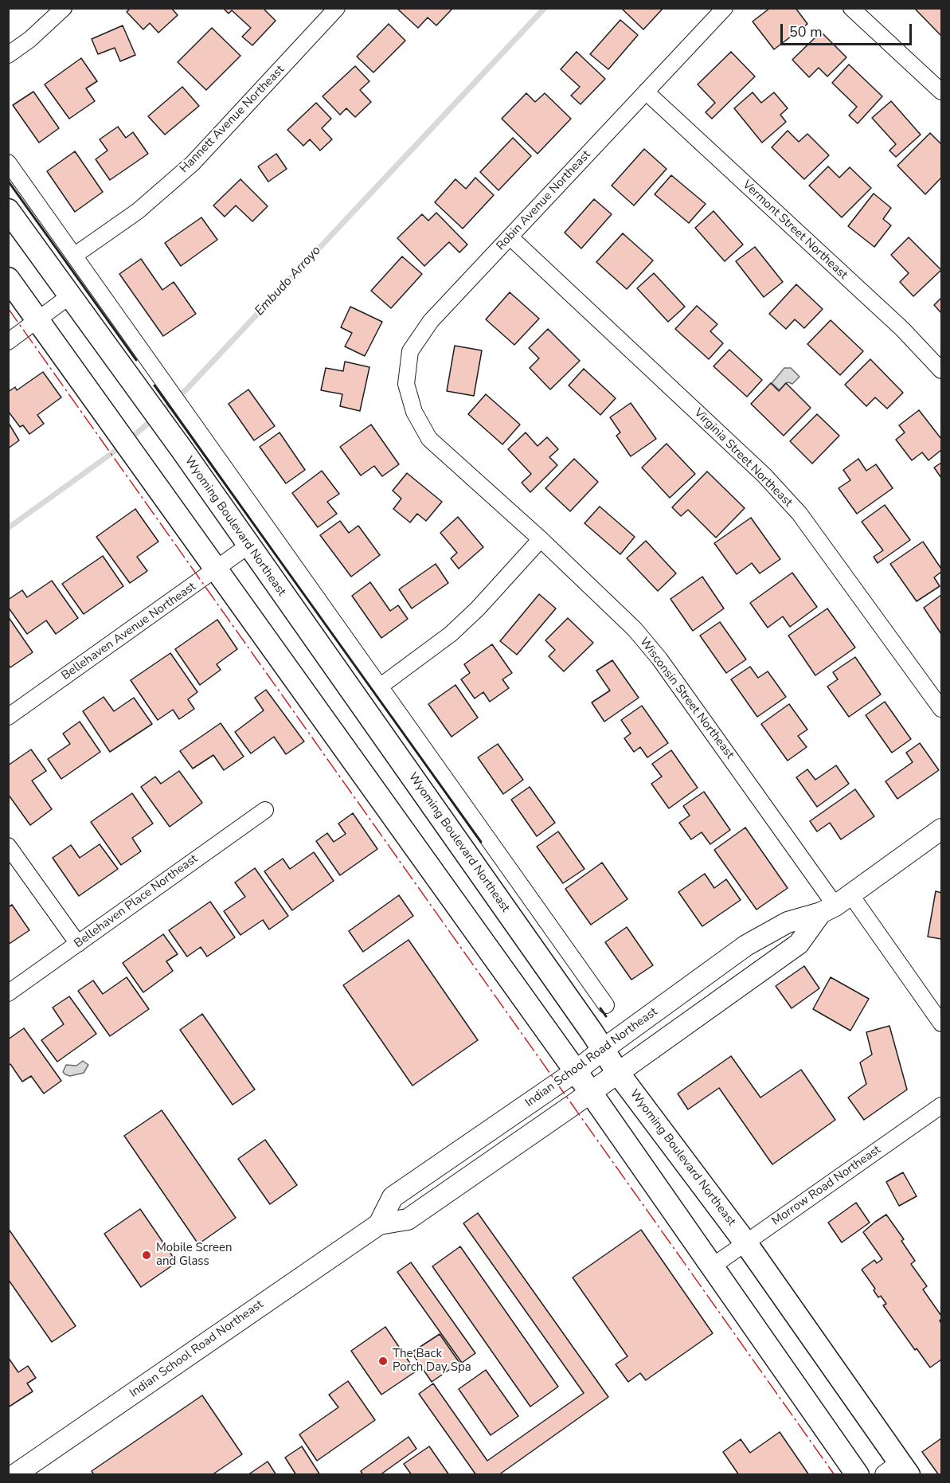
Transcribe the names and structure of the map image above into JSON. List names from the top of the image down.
{
  "streets": {
    "main road": ["Wyoming Boulevard Northeast"],
    "street": [
      "Hannett Avenue Northeast",
      "Robin Avenue Northeast",
      "Vermont Street Northeast",
      "Virginia Street Northeast",
      "Bellehaven Avenue Northeast",
      "Wisconsin Street Northeast",
      "Bellehaven Place Northeast",
      "Indian School Road Northeast",
      "Morrow Road Northeast"
    ]
  },
  "crossings": [
    ["Robin Avenue Northeast", "Vermont Street Northeast"],
    ["Robin Avenue Northeast", "Virginia Street Northeast"],
    ["Robin Avenue Northeast", "Wisconsin Street Northeast"],
    ["Wyoming Boulevard Northeast", "Bellehaven Avenue Northeast"],
    ["Wyoming Boulevard Northeast", "Indian School Road Northeast"],
    ["Wyoming Boulevard Northeast", "Morrow Road Northeast"],
    ["Wisconsin Street Northeast", "Indian School Road Northeast"]
  ],
  "water": ["Embudo Arroyo"],
  "places": ["Mobile Screen and Glass", "The Back Porch Day Spa"],
  "scale_bar": "50 m"
}
